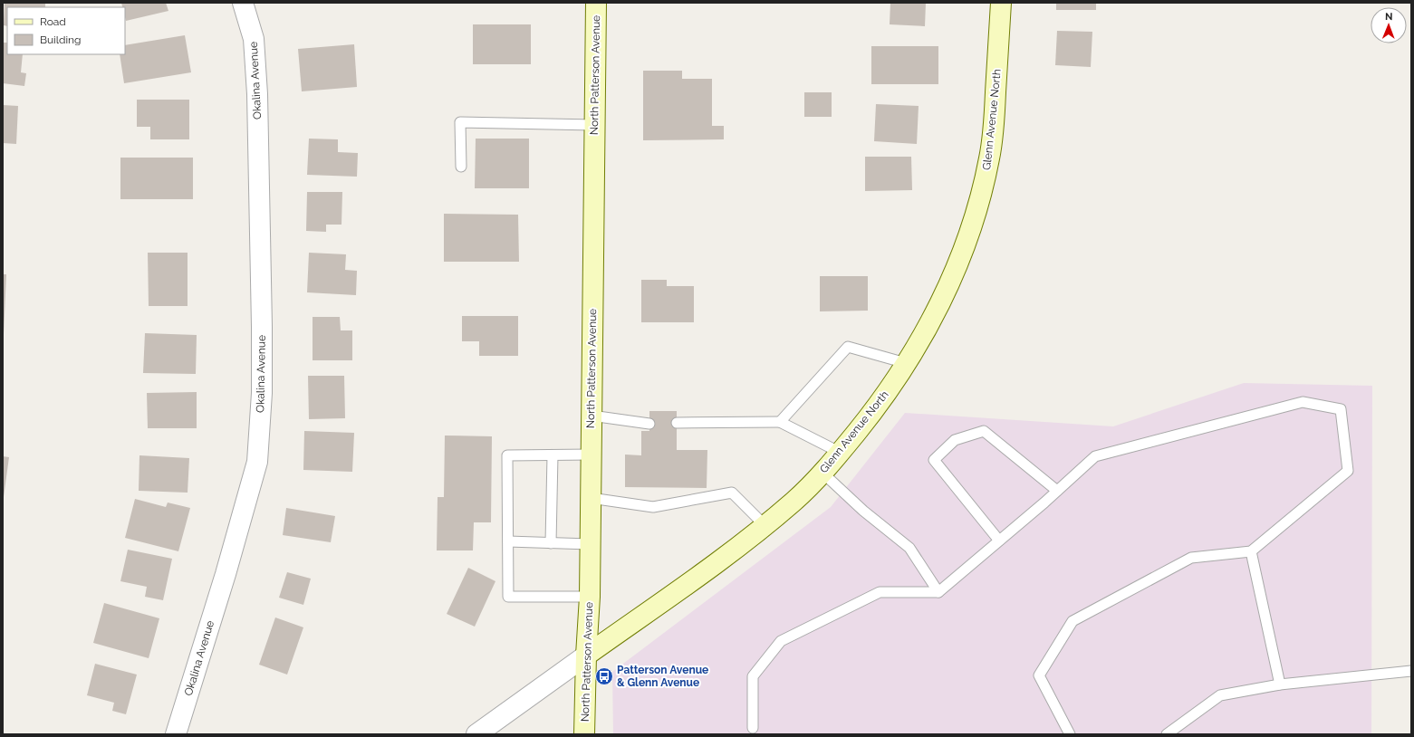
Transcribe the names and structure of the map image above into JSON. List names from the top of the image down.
{
  "streets": {
    "street": ["North Patterson Avenue", "Okalina Avenue", "Glenn Avenue North"]
  },
  "crossings": [
    ["North Patterson Avenue", "Glenn Avenue North"]
  ],
  "places": {
    "bus stop": ["Patterson Avenue & Glenn Avenue"]
  },
  "legend": ["Road", "Building"],
  "north": "top"
}
